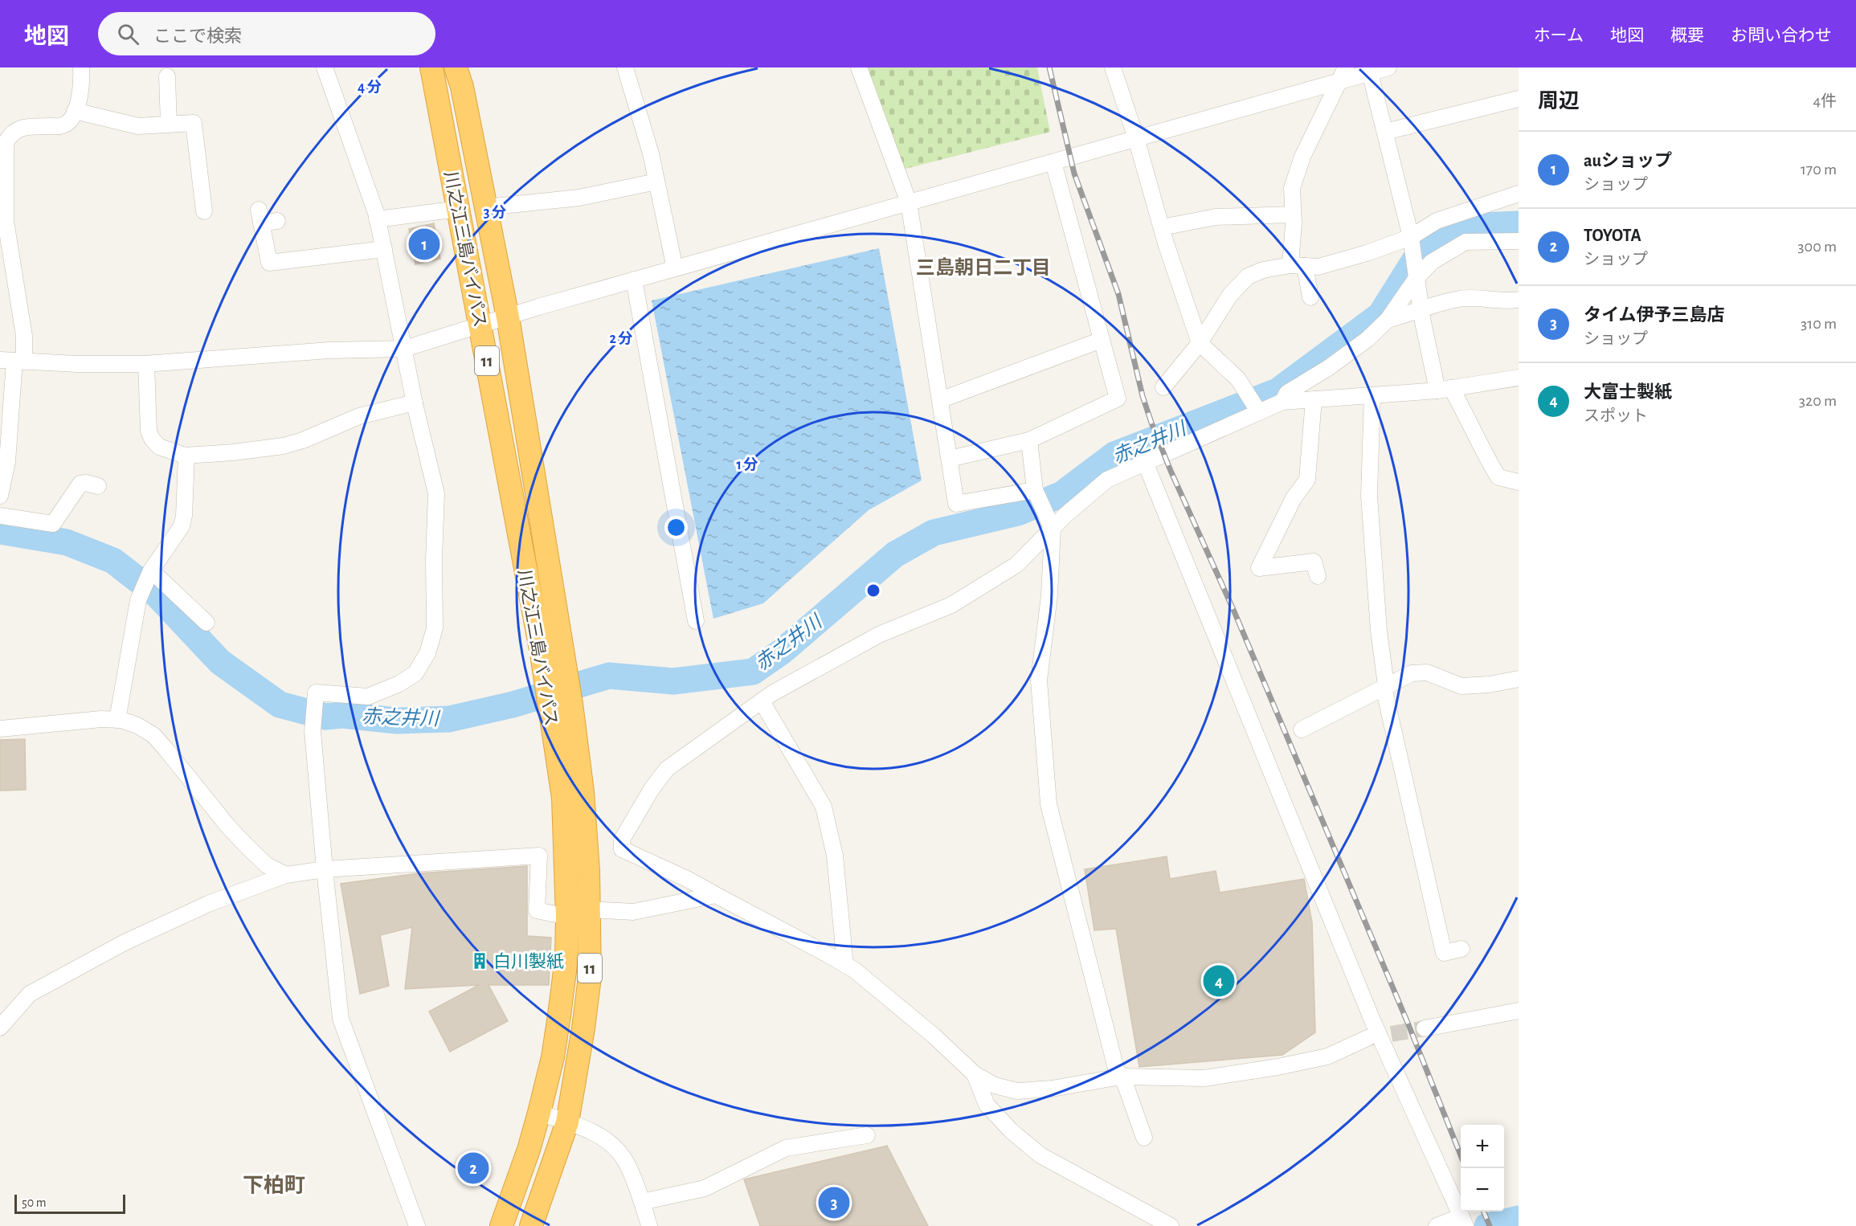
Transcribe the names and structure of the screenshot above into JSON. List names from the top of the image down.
{
  "streets": {
    "highway": ["川之江三島バイパス", "11"]
  },
  "districts": ["三島朝日二丁目", "下柏町"],
  "water": ["赤之井川"],
  "places": {
    "building": ["白川製紙"]
  },
  "scale_bar": "50 m",
  "page": {
    "header": "地図",
    "search": "ここで検索",
    "nav": [
      "ホーム",
      "地図",
      "概要",
      "お問い合わせ"
    ],
    "heading": ["周辺", "4件"],
    "list": [
      {
        "mark": "1",
        "name": "auショップ",
        "note": "ショップ",
        "value": "170 m"
      },
      {
        "mark": "2",
        "name": "TOYOTA",
        "note": "ショップ",
        "value": "300 m"
      },
      {
        "mark": "3",
        "name": "タイム伊予三島店",
        "note": "ショップ",
        "value": "310 m"
      },
      {
        "mark": "4",
        "name": "大富士製紙",
        "note": "スポット",
        "value": "320 m"
      }
    ],
    "pins": [
      "1",
      "4",
      "2",
      "3"
    ],
    "map_buttons": ["+", "−"],
    "scale": "50 m"
  },
  "rings": [
    "4 分",
    "3 分",
    "2 分",
    "1 分"
  ]
}
